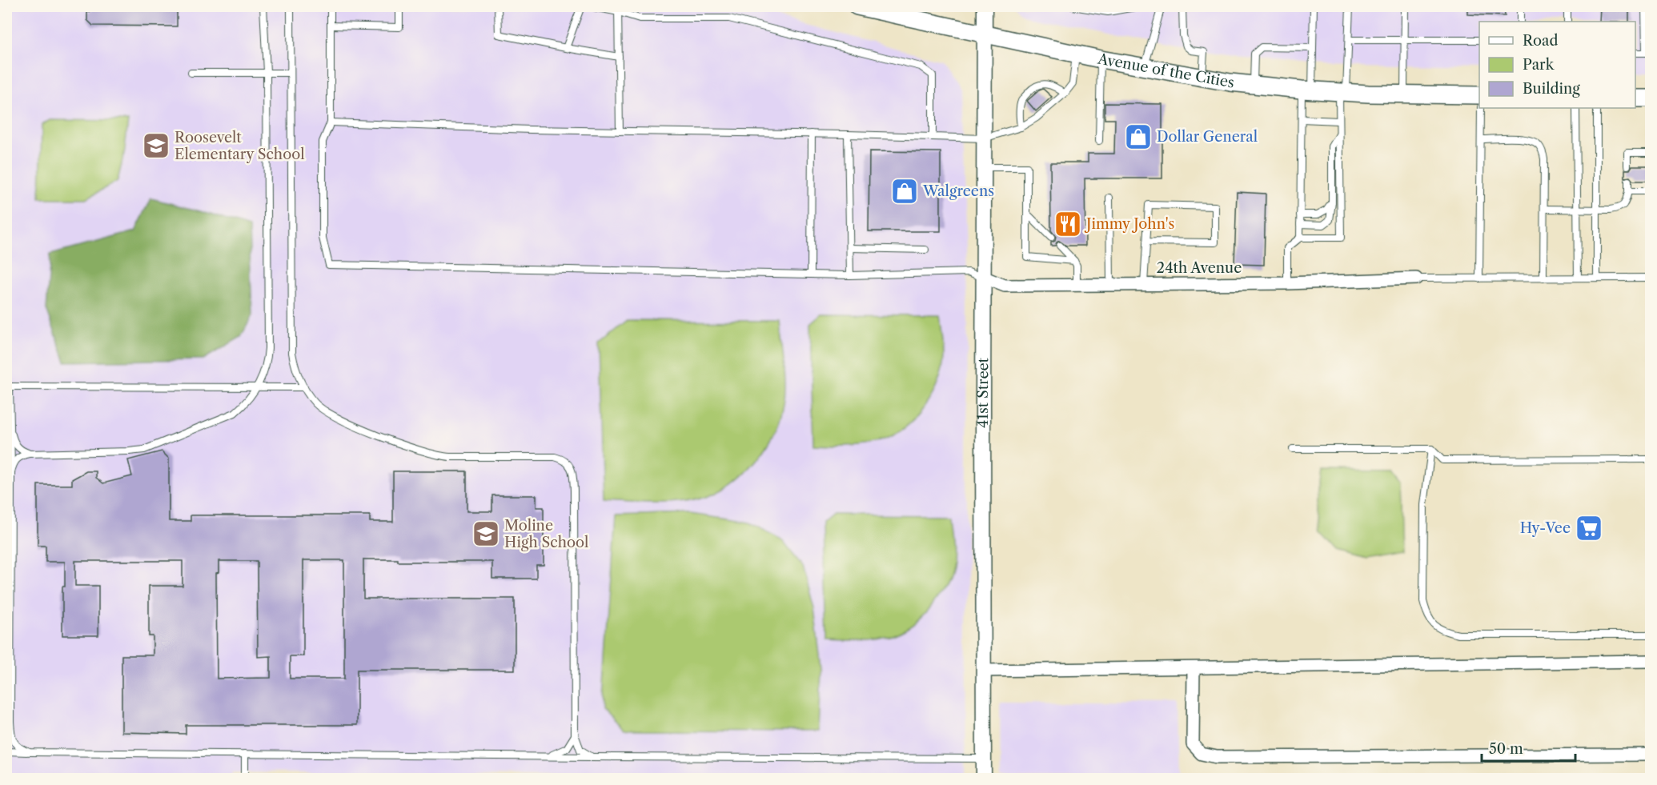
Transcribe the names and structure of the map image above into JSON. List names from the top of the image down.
{
  "streets": {
    "main road": ["Avenue of the Cities"],
    "street": ["24th Avenue", "41st Street"]
  },
  "crossings": [
    ["Avenue of the Cities", "41st Street"],
    ["24th Avenue", "41st Street"]
  ],
  "places": {
    "shop": ["Dollar General", "Walgreens"],
    "school or university": ["Roosevelt Elementary School", "Moline High School"],
    "restaurant": ["Jimmy John's"],
    "supermarket": ["Hy-Vee"]
  },
  "legend": ["Road", "Park", "Building"],
  "scale_bar": "50 m"
}
